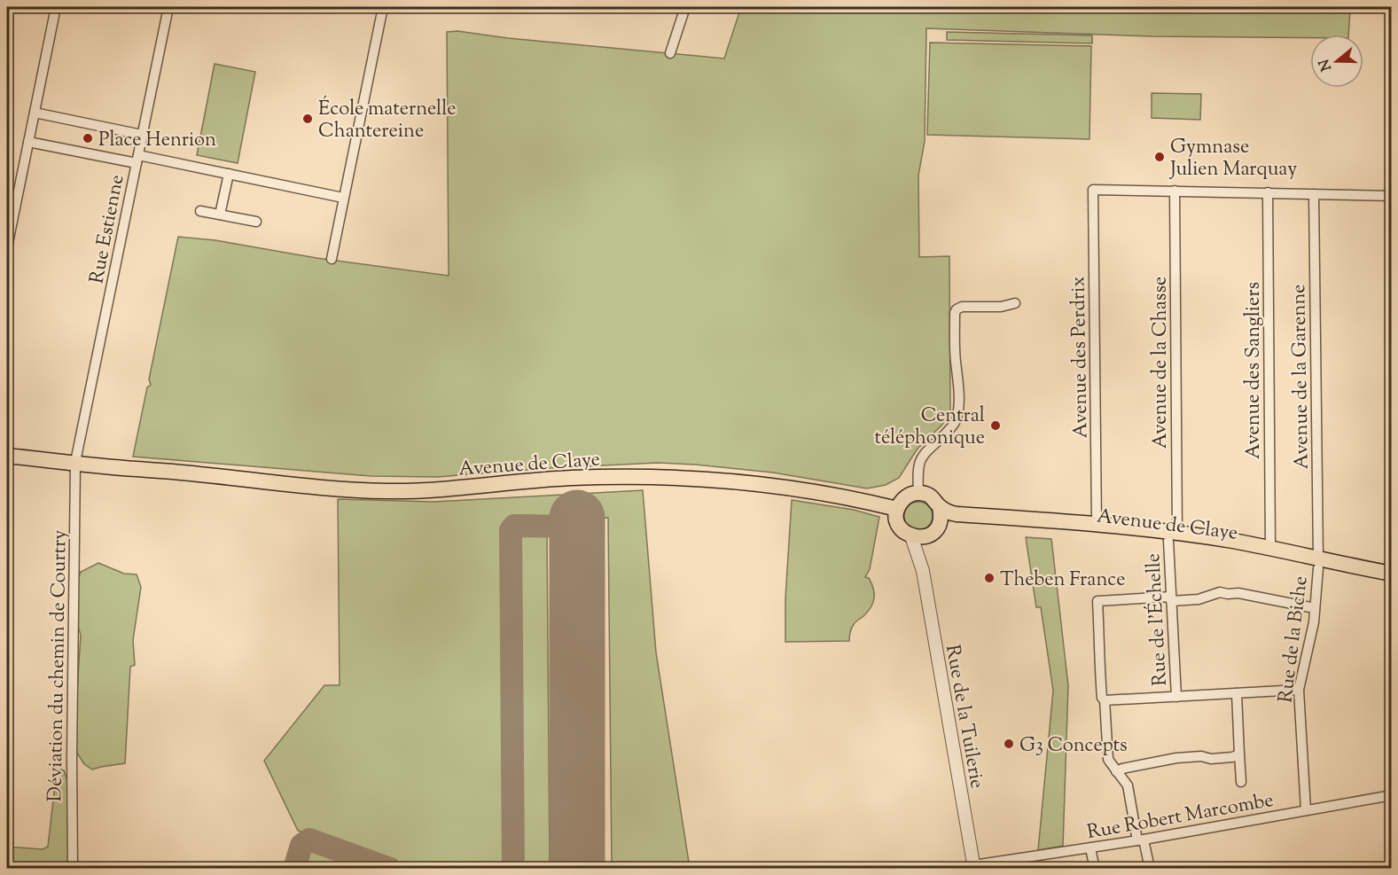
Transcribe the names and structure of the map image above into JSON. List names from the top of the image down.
{
  "streets": {
    "main road": ["Avenue de Claye"],
    "street": [
      "Rue Estienne",
      "Avenue des Perdrix",
      "Avenue de la Chasse",
      "Avenue des Sangliers",
      "Avenue de la Garenne",
      "Rue de l'Échelle",
      "Rue de la Biche",
      "Déviation du chemin de Courtry",
      "Rue de la Tuilerie",
      "Rue Robert Marcombe"
    ]
  },
  "crossings": [
    ["Rue Estienne", "Avenue de Claye"],
    ["Rue Estienne", "Déviation du chemin de Courtry"],
    ["Avenue des Perdrix", "Avenue de la Chasse"],
    ["Avenue des Perdrix", "Avenue de Claye"],
    ["Avenue de la Chasse", "Avenue de Claye"],
    ["Avenue de la Chasse", "Rue de l'Échelle"],
    ["Avenue des Sangliers", "Avenue de Claye"],
    ["Avenue de la Garenne", "Avenue de Claye"],
    ["Avenue de la Garenne", "Rue de la Biche"],
    ["Avenue de Claye", "Rue de l'Échelle"],
    ["Avenue de Claye", "Rue de la Biche"],
    ["Avenue de Claye", "Déviation du chemin de Courtry"],
    ["Avenue de Claye", "Rue de la Tuilerie"],
    ["Rue de la Biche", "Rue Robert Marcombe"],
    ["Rue de la Tuilerie", "Rue Robert Marcombe"]
  ],
  "places": [
    "École maternelle Chantereine",
    "Place Henrion",
    "Gymnase Julien Marquay",
    "Central téléphonique",
    "Theben France",
    "G3 Concepts"
  ],
  "north": "left"
}
